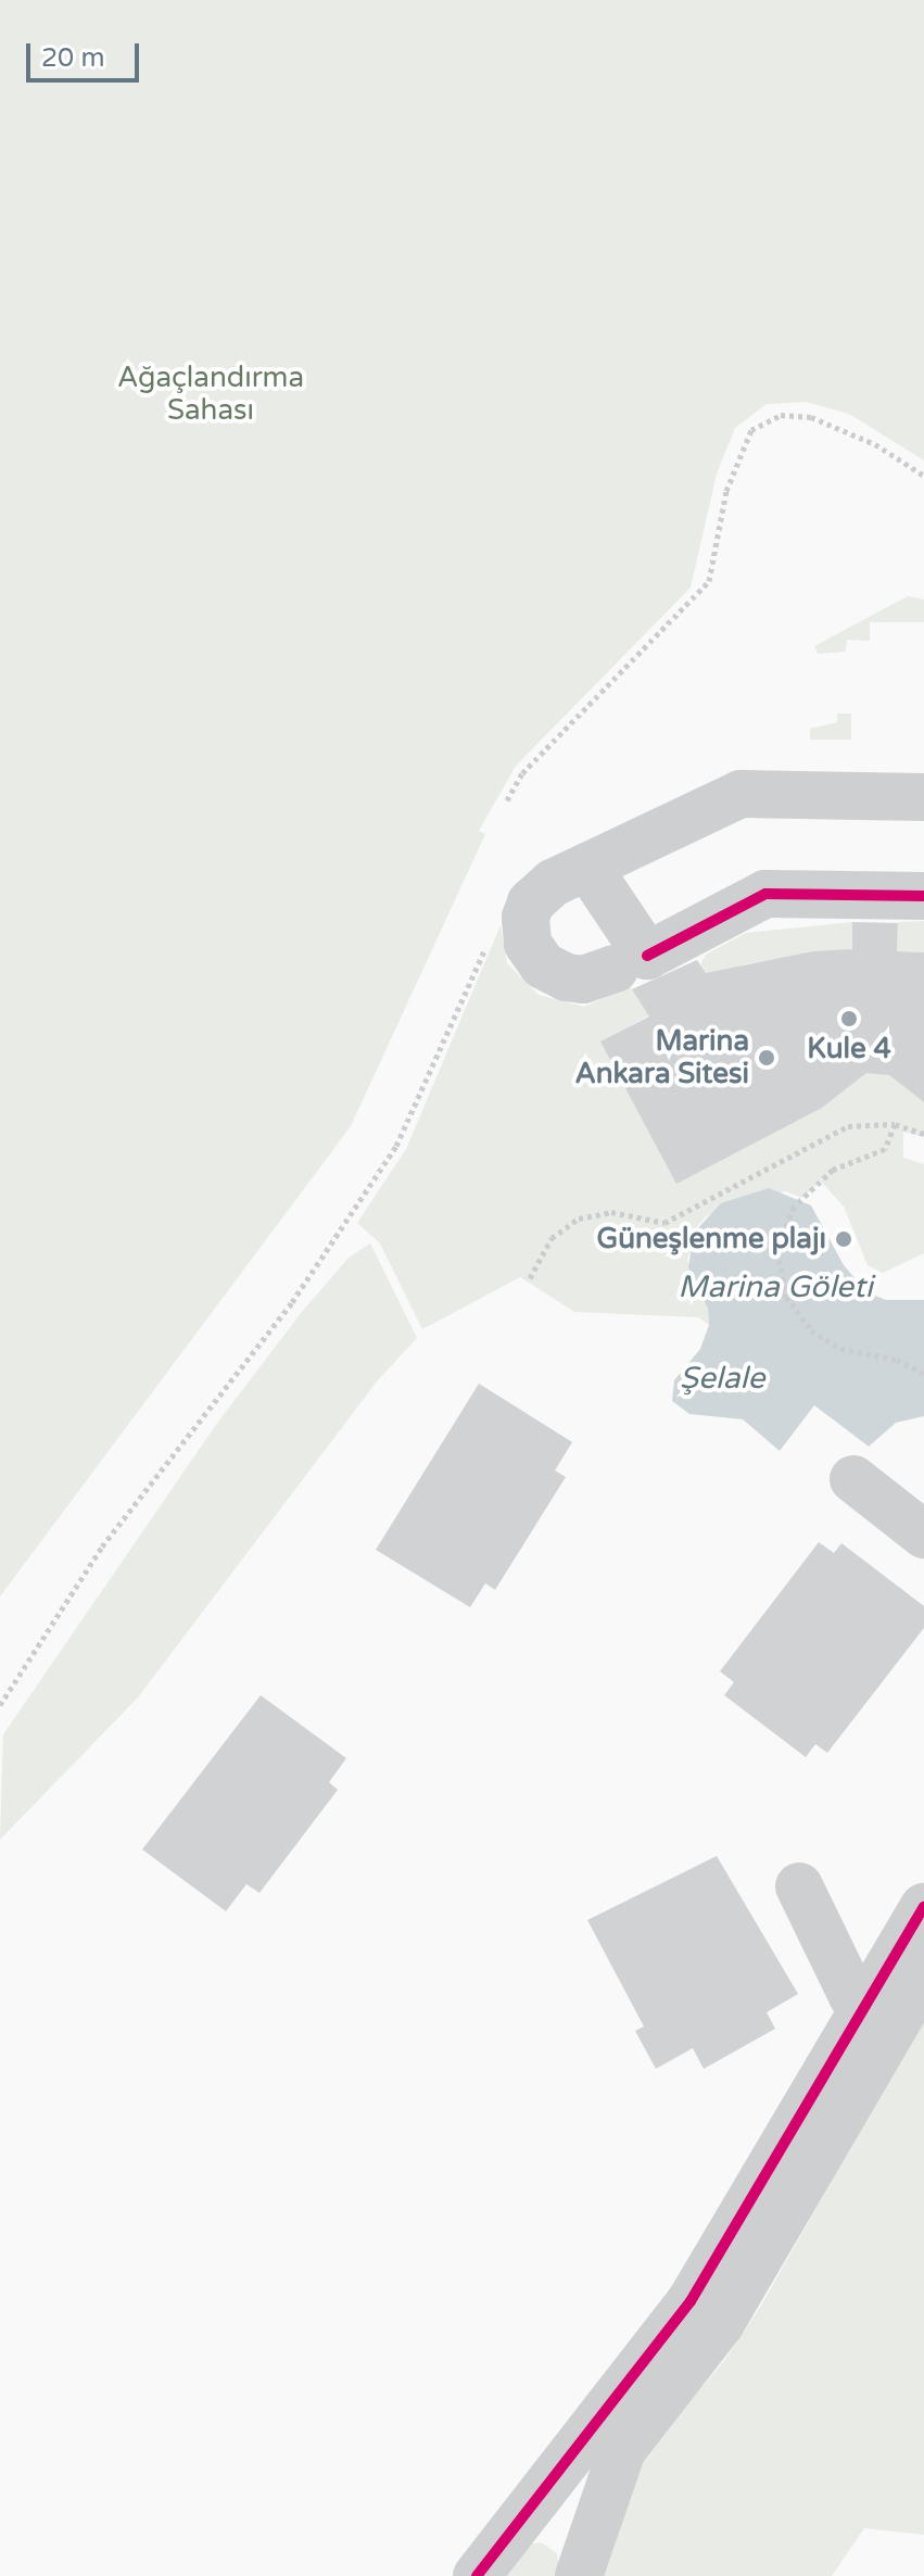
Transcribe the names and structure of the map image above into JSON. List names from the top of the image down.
{
  "water": ["Marina Göleti", "Şelale"],
  "parks": ["Ağaçlandırma Sahası"],
  "places": ["Kule 4", "Marina Ankara Sitesi", "Güneşlenme plajı"],
  "scale_bar": "20 m"
}
